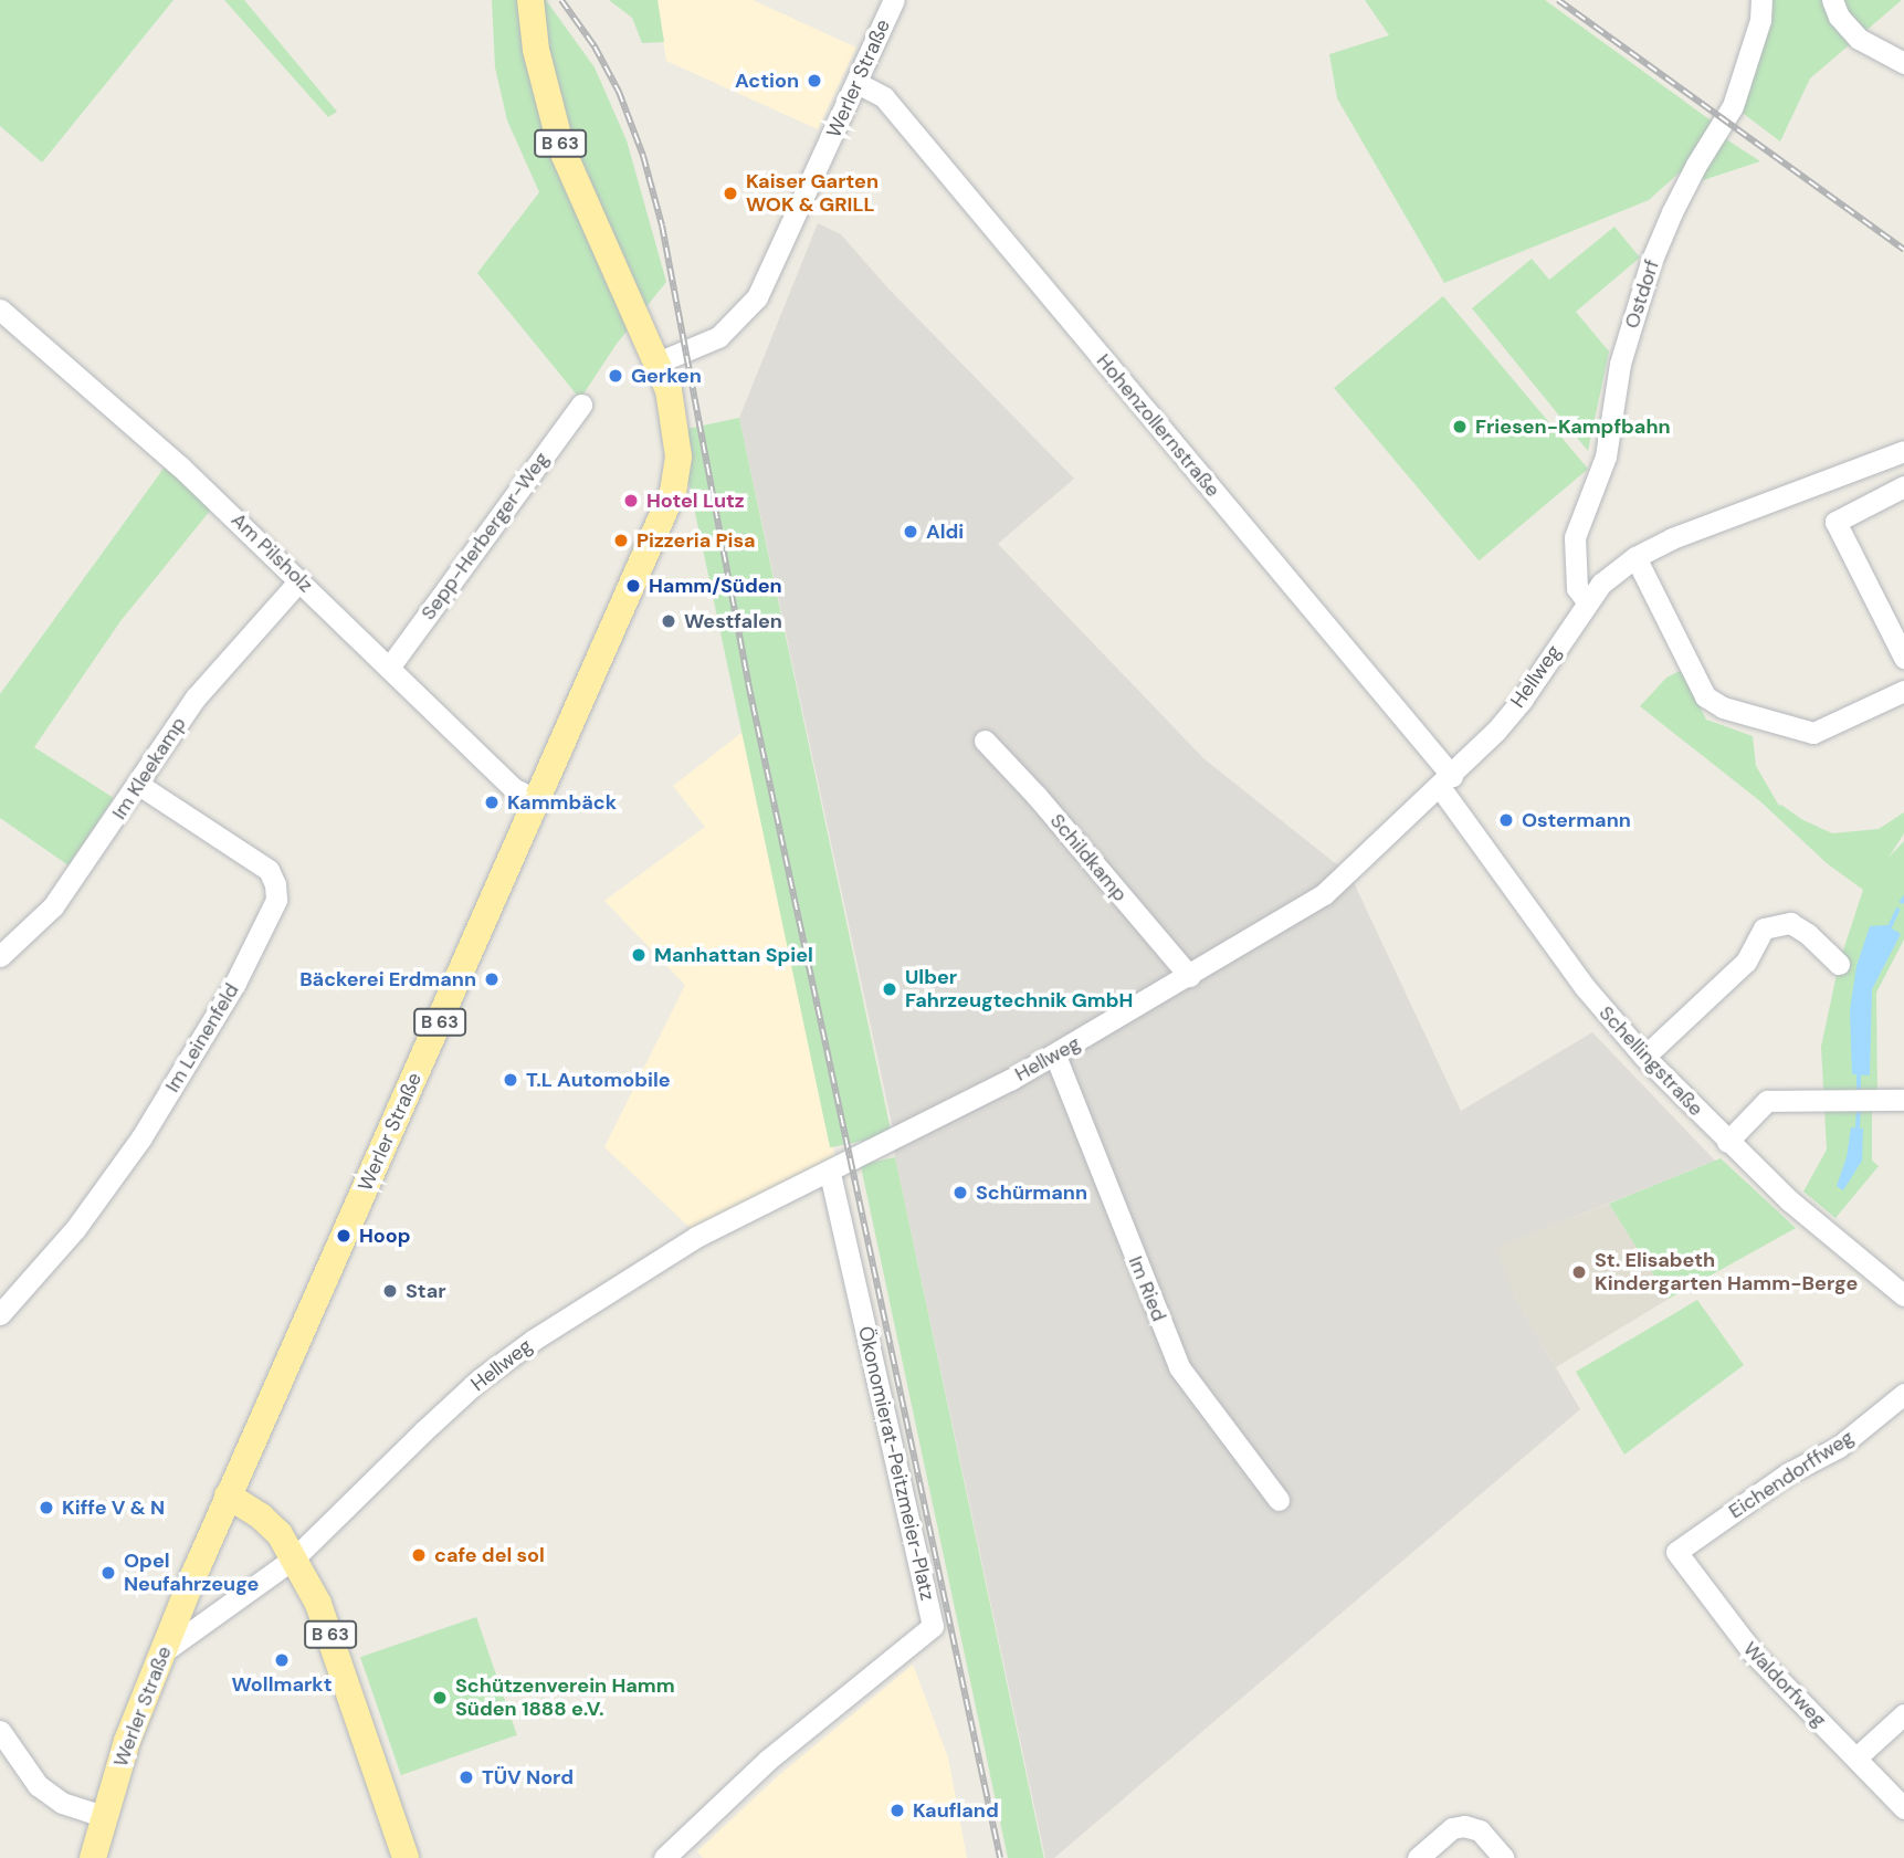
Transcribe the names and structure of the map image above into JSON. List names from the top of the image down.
{
  "streets": {
    "main road": ["Werler Straße", "B 63"],
    "street": [
      "Ostdorf",
      "Hohenzollernstraße",
      "Sepp-Herberger-Weg",
      "Am Pilsholz",
      "Hellweg",
      "Im Kleekamp",
      "Schildkamp",
      "Im Leinenfeld",
      "Schellingstraße",
      "Im Ried",
      "Ökonomierat-Peitzmeier-Platz",
      "Eichendorffweg",
      "Waldorfweg"
    ]
  },
  "crossings": [
    ["Werler Straße", "B 63"],
    ["Werler Straße", "Hohenzollernstraße"],
    ["Werler Straße", "Am Pilsholz"],
    ["Werler Straße", "Hellweg"],
    ["B 63", "Hellweg"],
    ["Ostdorf", "Hellweg"],
    ["Hohenzollernstraße", "Hellweg"],
    ["Hohenzollernstraße", "Schellingstraße"],
    ["Sepp-Herberger-Weg", "Am Pilsholz"],
    ["Am Pilsholz", "Im Kleekamp"],
    ["Hellweg", "Schildkamp"],
    ["Hellweg", "Schellingstraße"],
    ["Hellweg", "Im Ried"],
    ["Hellweg", "Ökonomierat-Peitzmeier-Platz"],
    ["Im Kleekamp", "Im Leinenfeld"],
    ["Eichendorffweg", "Waldorfweg"]
  ],
  "places": [
    "Action",
    "Kaiser Garten WOK & GRILL",
    "Gerken",
    "Friesen-Kampfbahn",
    "Hotel Lutz",
    "Aldi",
    "Pizzeria Pisa",
    "Hamm/Süden",
    "Westfalen",
    "Kammbäck",
    "Ostermann",
    "Manhattan Spiel",
    "Bäckerei Erdmann",
    "Ulber Fahrzeugtechnik GmbH",
    "T.L Automobile",
    "Schürmann",
    "Hoop",
    "St. Elisabeth Kindergarten Hamm-Berge",
    "Star",
    "Kiffe V & N",
    "cafe del sol",
    "Opel Neufahrzeuge",
    "Wollmarkt",
    "Schützenverein Hamm Süden 1888 e.V.",
    "TÜV Nord",
    "Kaufland"
  ]
}
